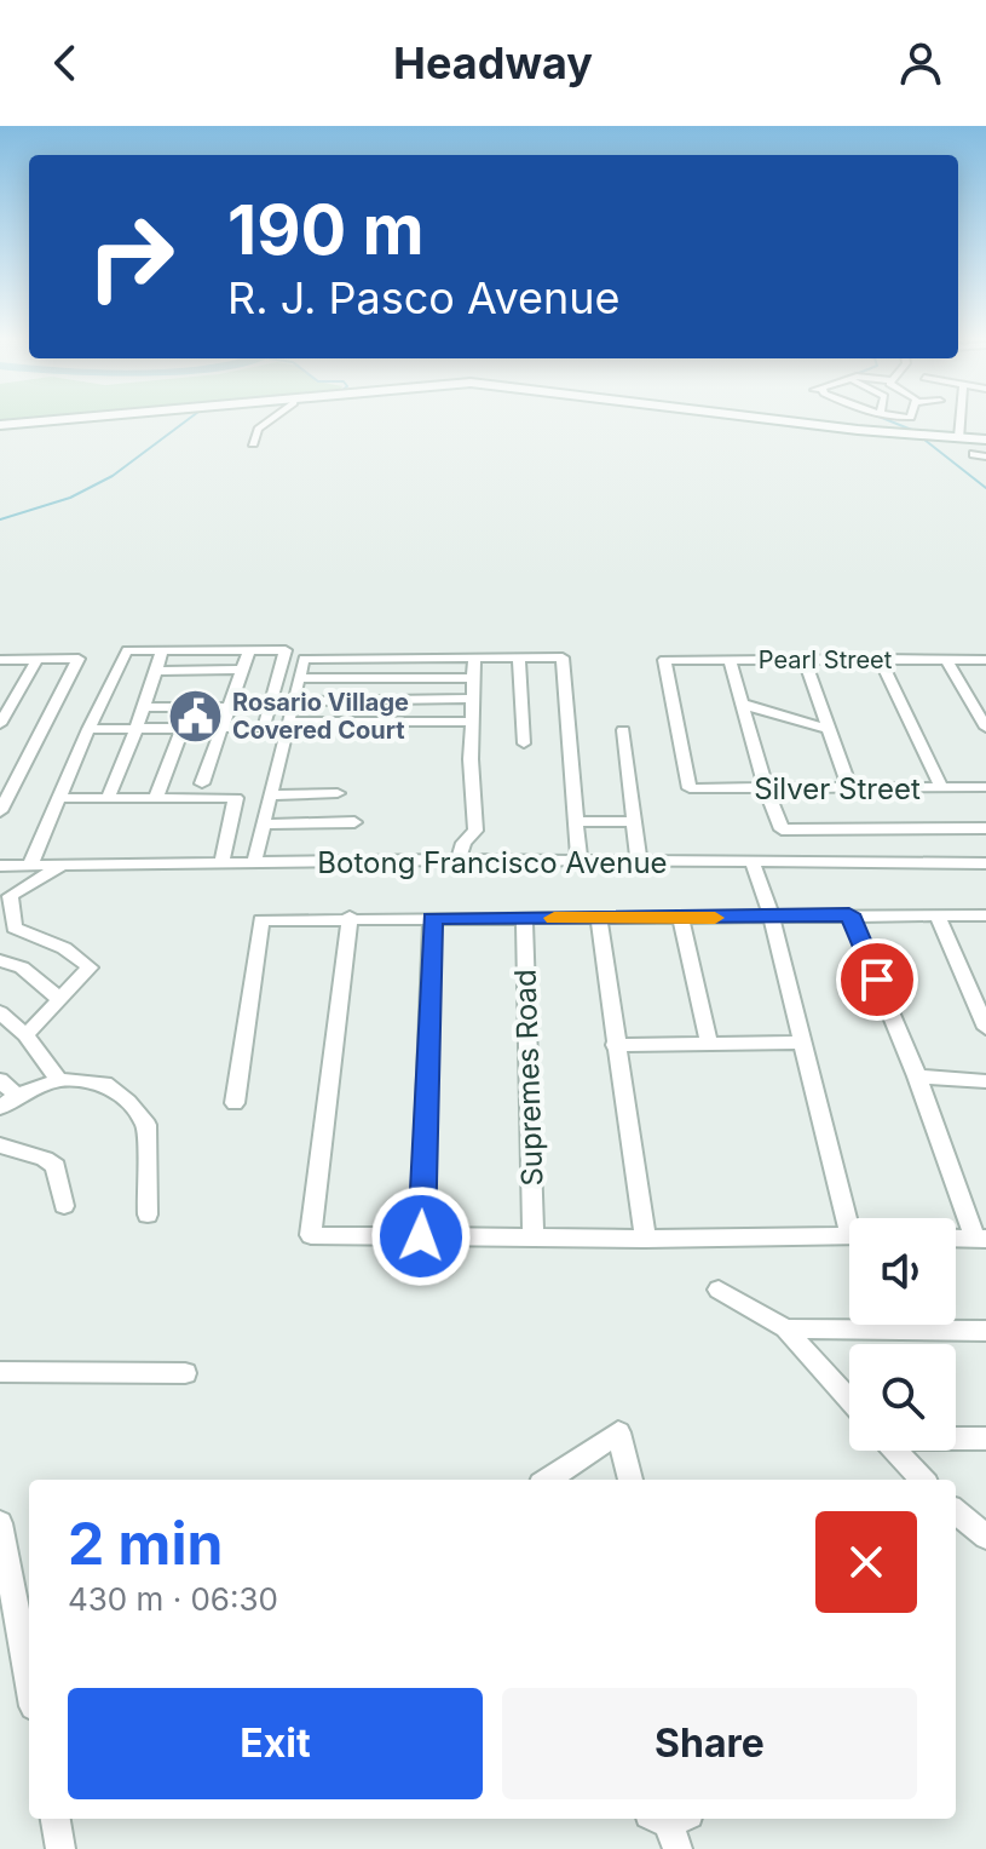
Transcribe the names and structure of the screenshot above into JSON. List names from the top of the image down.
{
  "streets": {
    "street": [
      "Pearl Street",
      "Silver Street",
      "Botong Francisco Avenue",
      "Supremes Road"
    ]
  },
  "crossings": [
    ["Pearl Street", "Silver Street"]
  ],
  "places": {
    "public building": ["Rosario Village Covered Court"]
  },
  "page": {
    "header": "Headway",
    "turn": ["190 m", "R. J. Pasco Avenue"],
    "heading": ["2 min", "430 m · 06:30"],
    "buttons": ["Exit", "Share"]
  }
}
